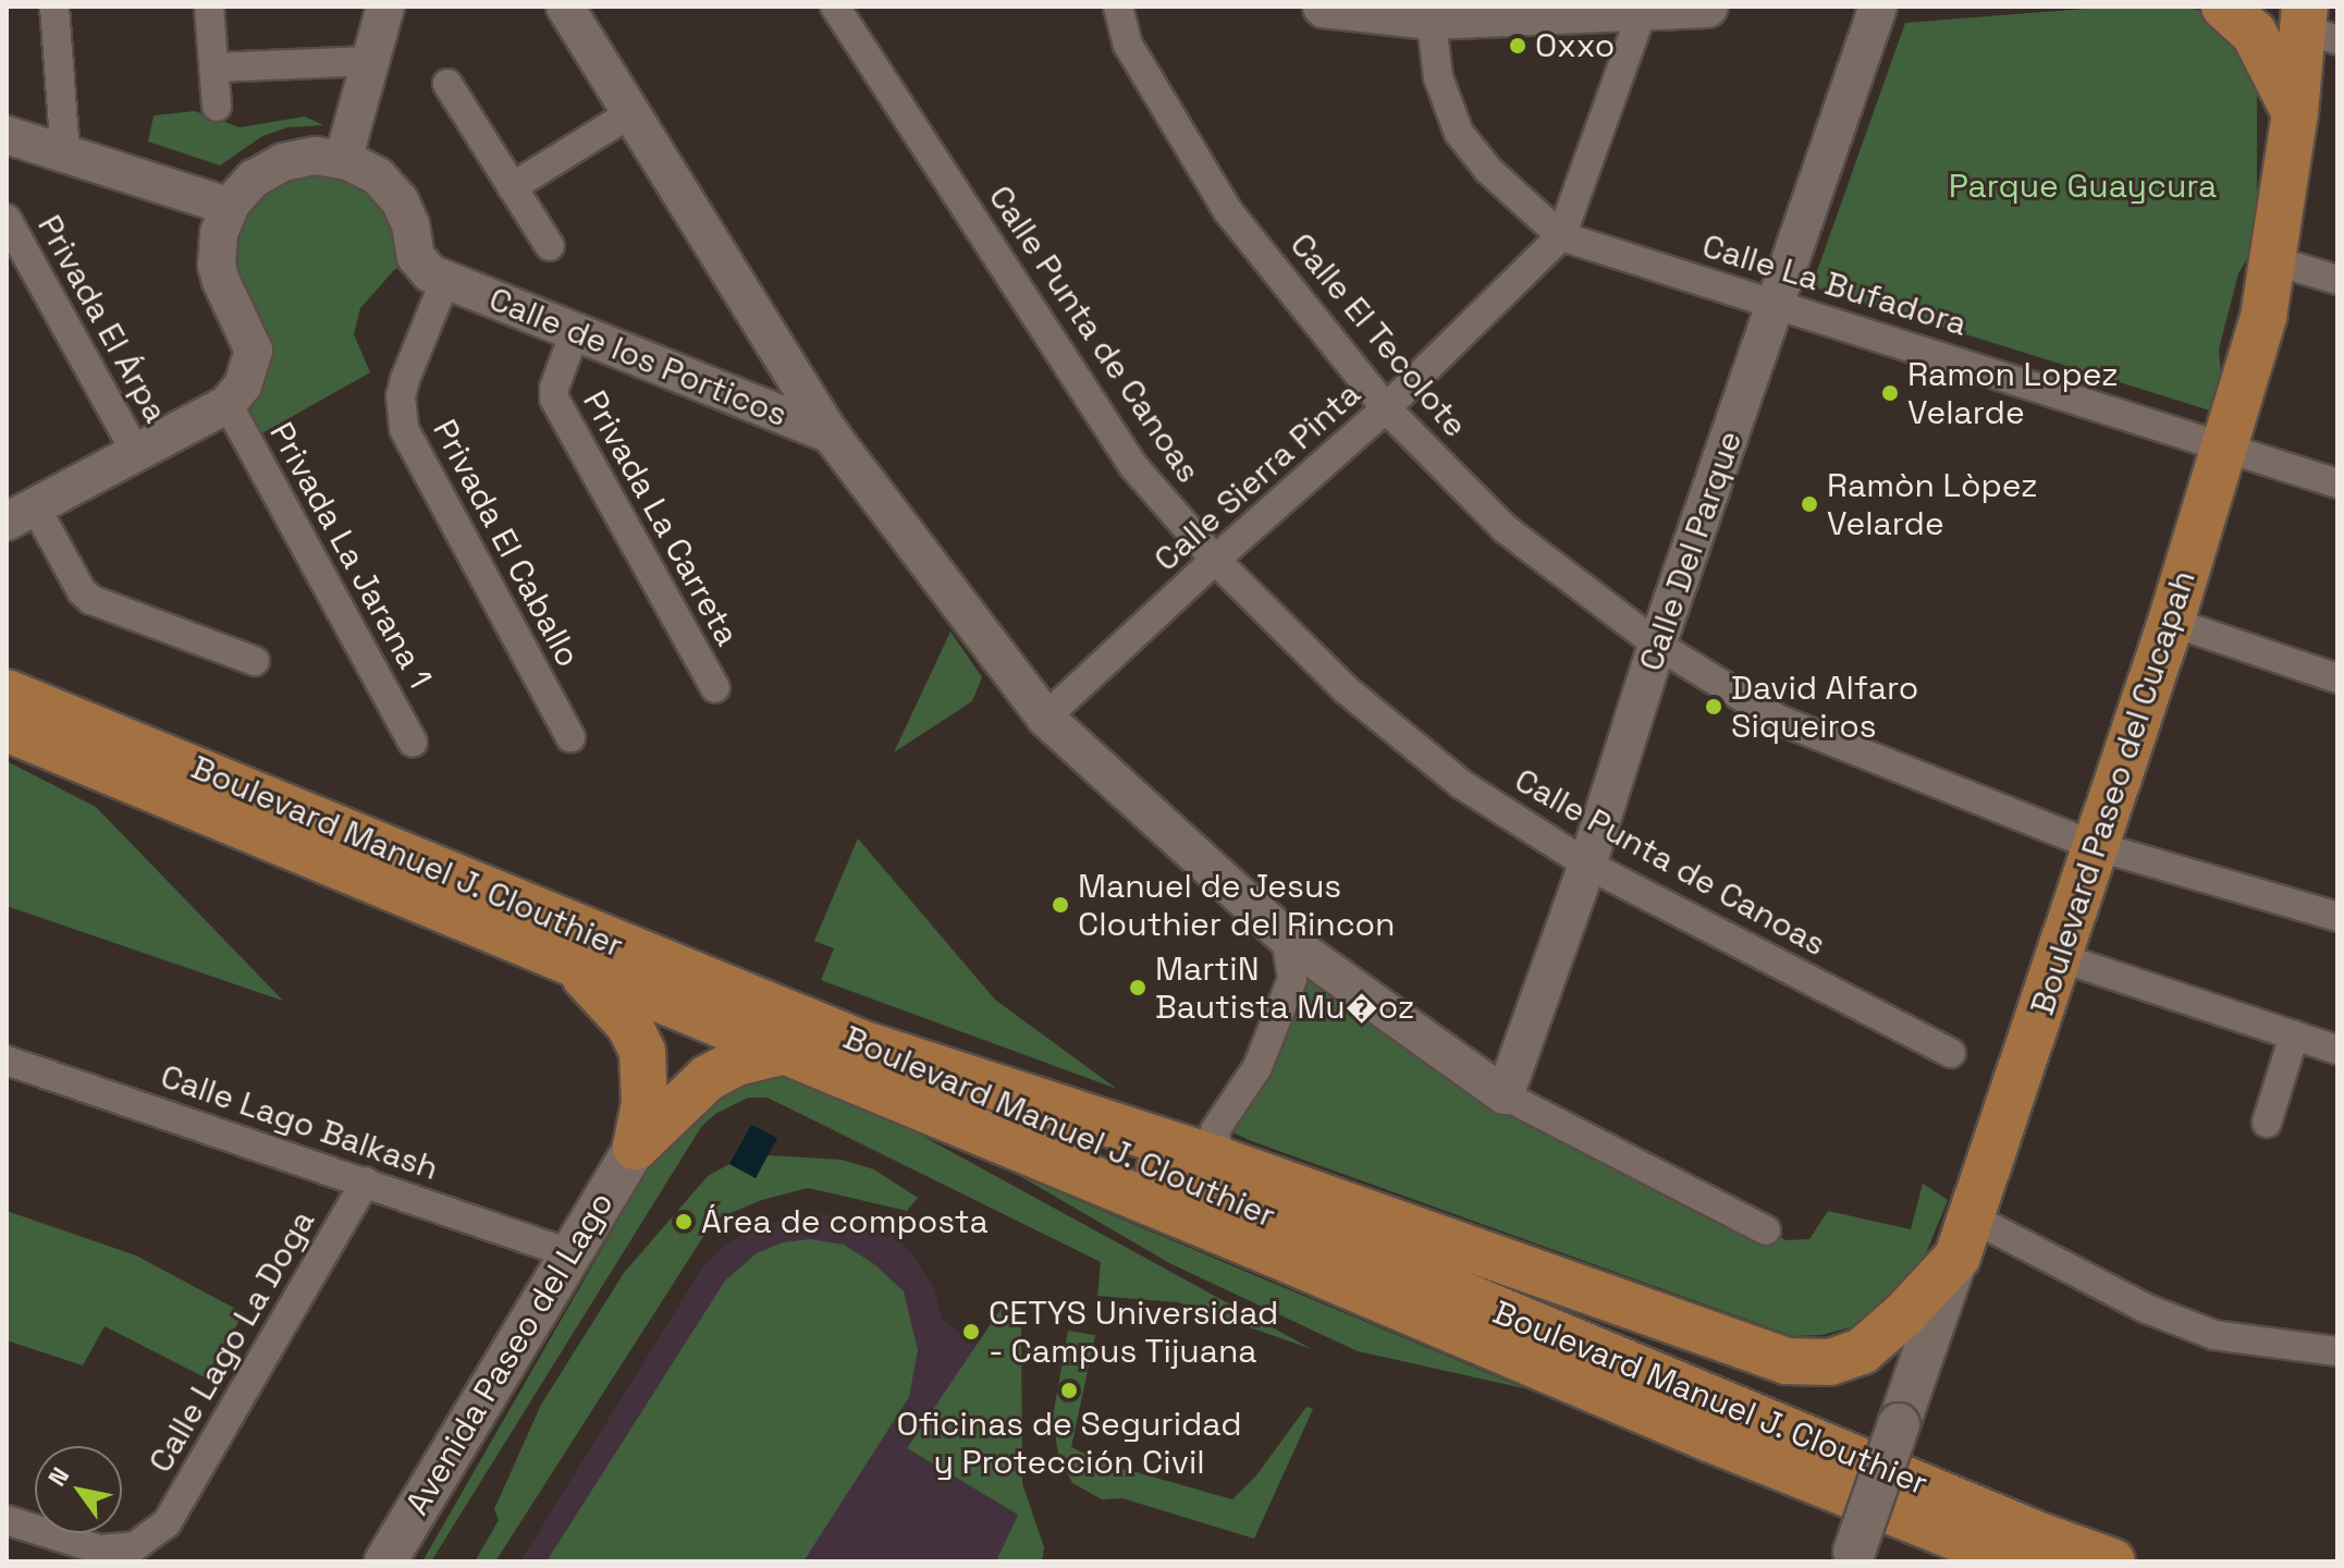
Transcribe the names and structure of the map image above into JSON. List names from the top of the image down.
{
  "streets": {
    "main road": ["Boulevard Paseo del Cucapah", "Boulevard Manuel J. Clouthier", "Avenida Paseo del Lago"],
    "street": [
      "Calle La Bufadora",
      "Privada El Árpa",
      "Calle Punta de Canoas",
      "Calle El Tecolote",
      "Calle de los Porticos",
      "Calle Sierra Pinta",
      "Privada La Carreta",
      "Privada El Caballo",
      "Calle Del Parque",
      "Privada La Jarana 1",
      "Calle Lago Balkash",
      "Calle Lago La Doga"
    ]
  },
  "crossings": [
    ["Calle La Bufadora", "Calle Sierra Pinta"],
    ["Calle La Bufadora", "Calle Del Parque"],
    ["Calle La Bufadora", "Boulevard Paseo del Cucapah"],
    ["Calle Punta de Canoas", "Calle Sierra Pinta"],
    ["Calle Punta de Canoas", "Calle Del Parque"],
    ["Calle El Tecolote", "Calle Sierra Pinta"],
    ["Calle El Tecolote", "Calle Del Parque"],
    ["Calle El Tecolote", "Boulevard Paseo del Cucapah"],
    ["Calle de los Porticos", "Privada La Carreta"],
    ["Calle de los Porticos", "Privada El Caballo"],
    ["Calle Lago Balkash", "Calle Lago La Doga"],
    ["Calle Lago Balkash", "Avenida Paseo del Lago"]
  ],
  "parks": ["Parque Guaycura"],
  "places": [
    "Oxxo",
    "Ramon Lopez Velarde",
    "Ramòn Lòpez Velarde",
    "David Alfaro Siqueiros",
    "Manuel de Jesus Clouthier del Rincon",
    "MartiN Bautista Mu�oz",
    "Área de composta",
    "CETYS Universidad - Campus Tijuana",
    "Oficinas de Seguridad y Protección Civil"
  ],
  "north": "top left"
}
